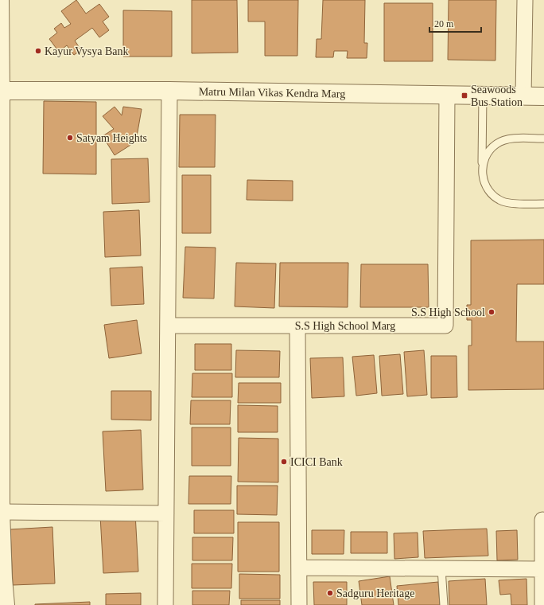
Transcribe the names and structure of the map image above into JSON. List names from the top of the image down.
{
  "streets": {
    "street": ["Matru Milan Vikas Kendra Marg", "S.S High School Marg"]
  },
  "crossings": [
    ["Matru Milan Vikas Kendra Marg", "S.S High School Marg"]
  ],
  "places": {
    "other": [
      "Kayur Vysya Bank",
      "Satyam Heights",
      "S.S High School",
      "ICICI Bank",
      "Sadguru Heritage"
    ],
    "transit": ["Seawoods Bus Station"]
  },
  "scale_bar": "20 m"
}
